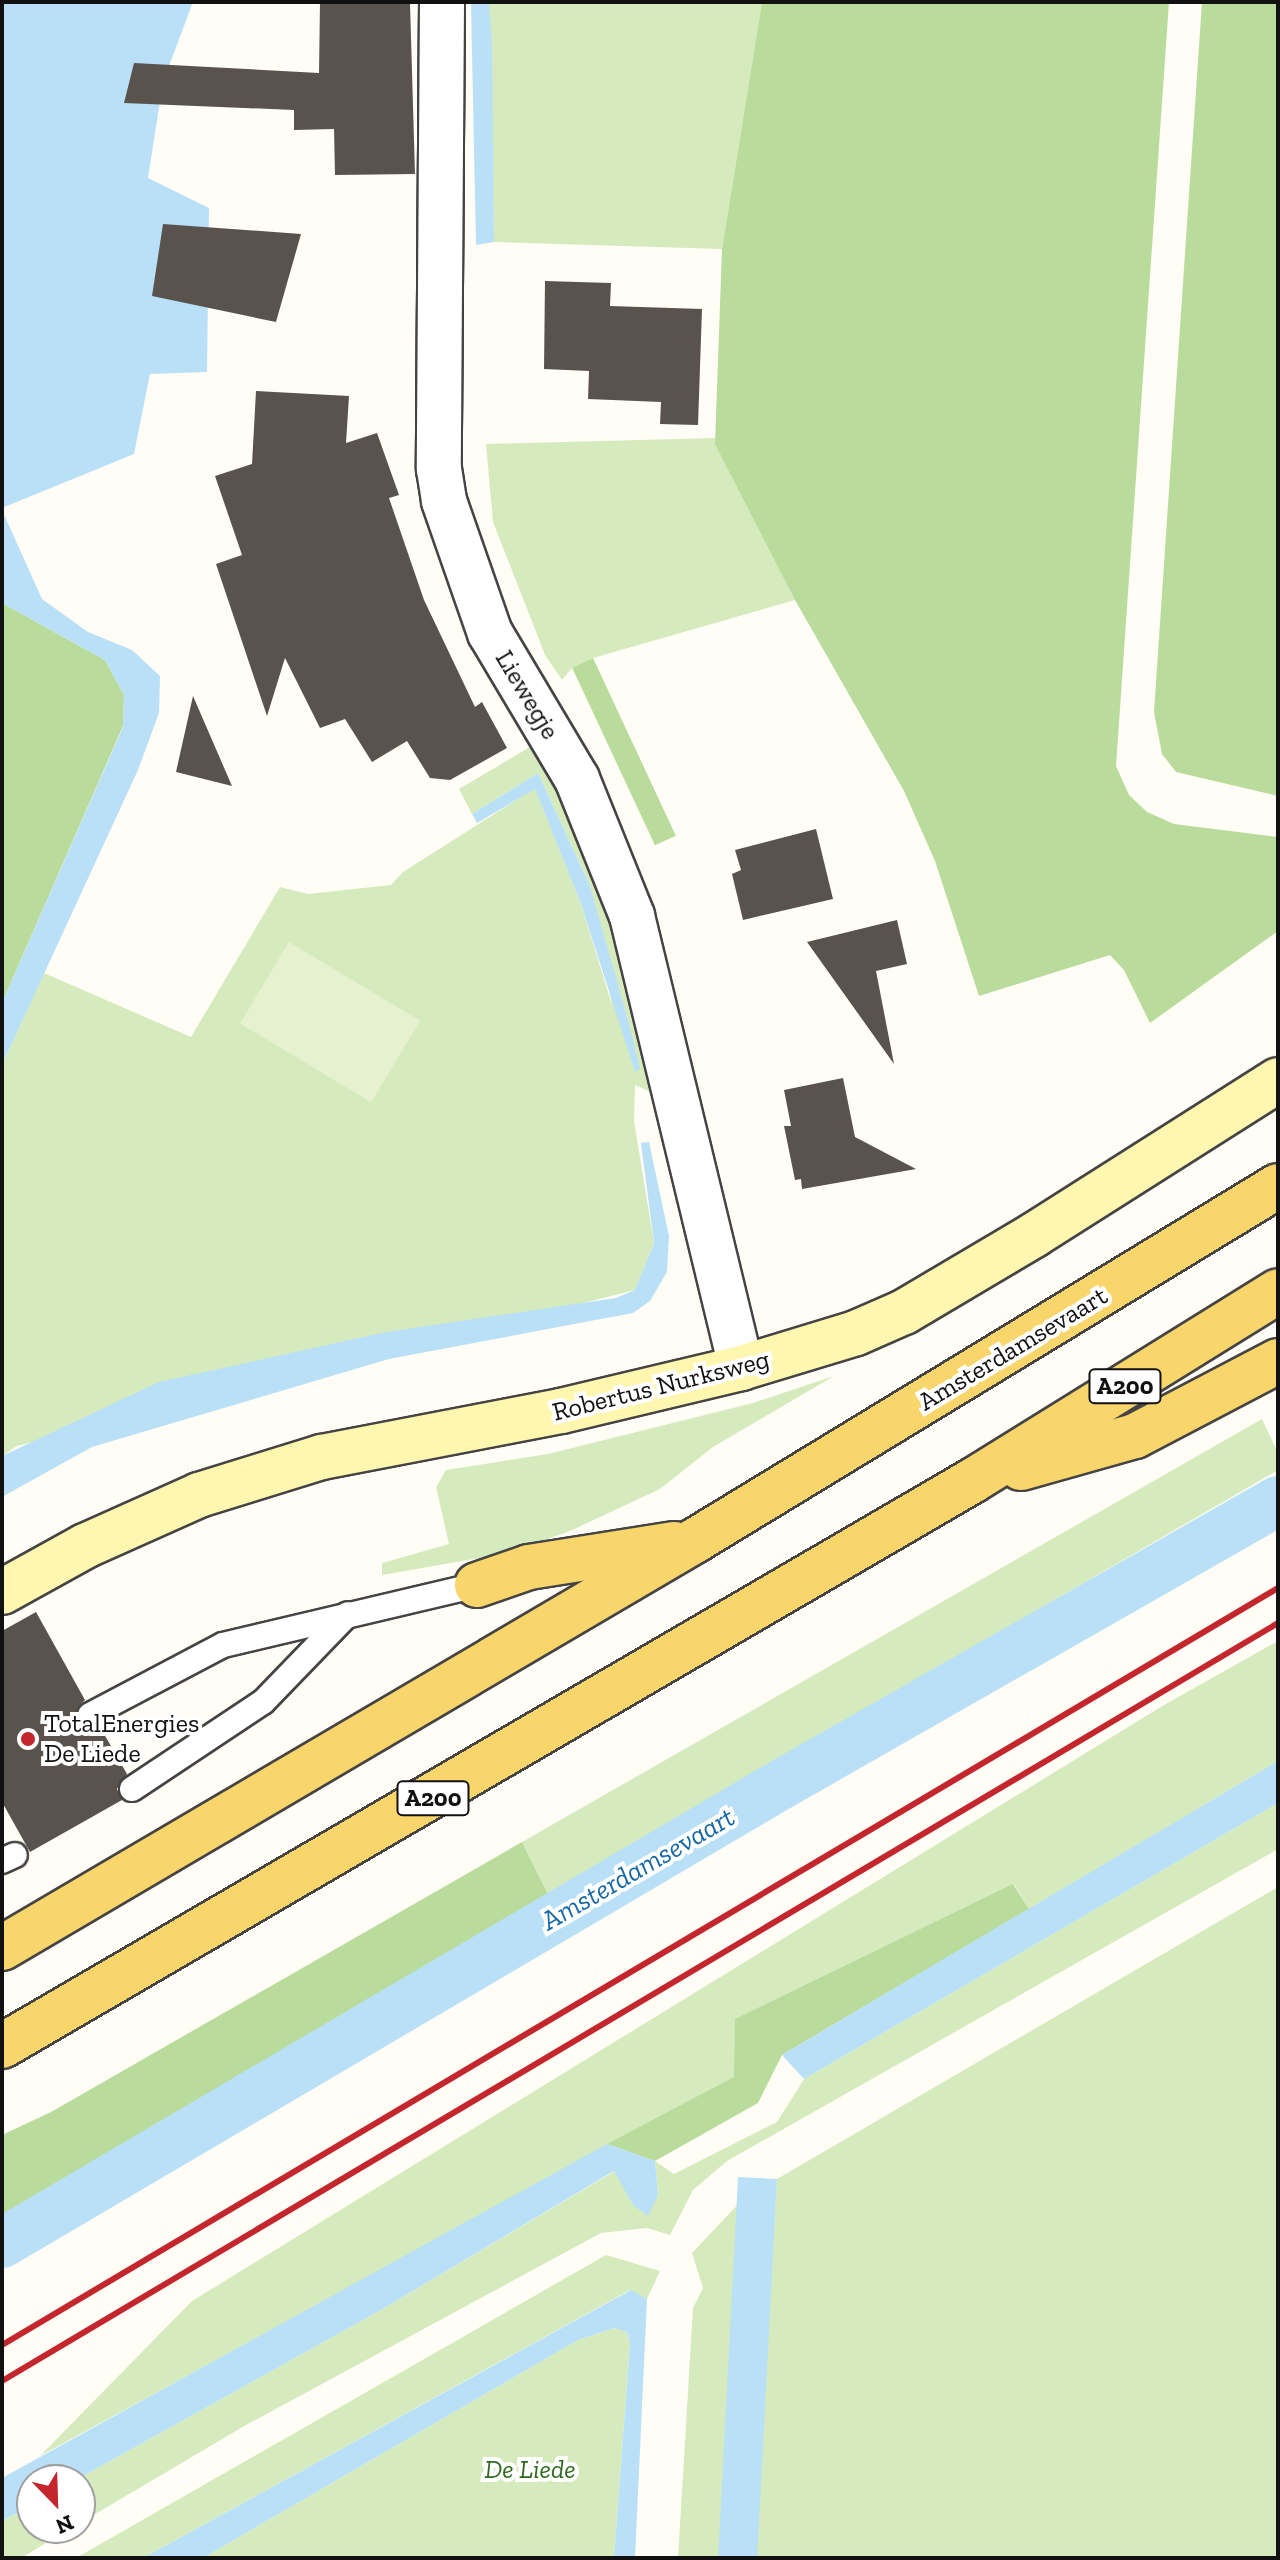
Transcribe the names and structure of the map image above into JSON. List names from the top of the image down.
{
  "streets": {
    "main road": ["Amsterdamsevaart", "Robertus Nurksweg", "A200"],
    "street": ["Liewegje"]
  },
  "crossings": [
    ["Liewegje", "Robertus Nurksweg"]
  ],
  "water": ["Amsterdamsevaart"],
  "parks": ["De Liede"],
  "places": ["TotalEnergies De Liede"],
  "north": "bottom right"
}
